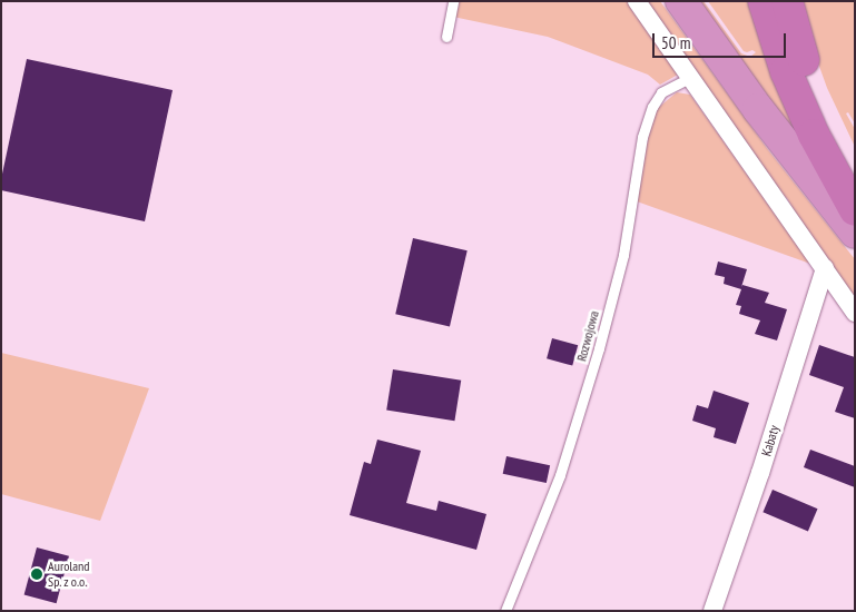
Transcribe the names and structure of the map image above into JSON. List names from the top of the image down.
{
  "streets": {
    "street": ["Kabaty"],
    "lane": ["Rozwojowa"]
  },
  "places": ["Auroland Sp. z o.o."],
  "scale_bar": "50 m"
}
